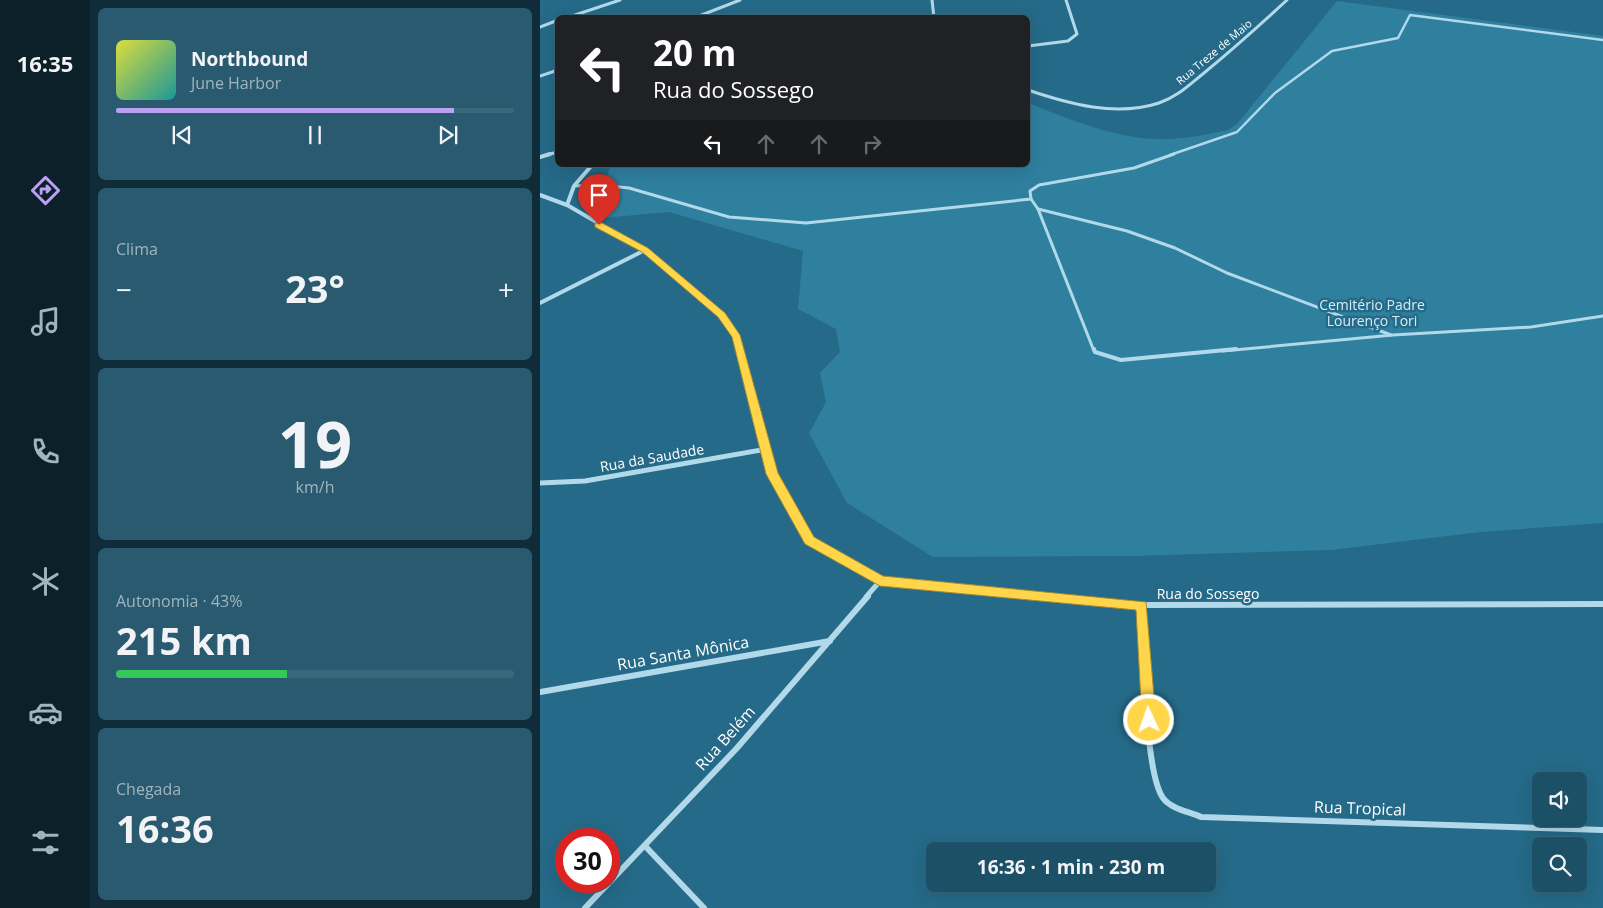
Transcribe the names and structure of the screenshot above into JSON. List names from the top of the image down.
{
  "streets": {
    "street": [
      "Rua Treze de Maio",
      "Rua da Saudade",
      "Rua do Sossego",
      "Rua Santa Mônica",
      "Rua Belém",
      "Rua Tropical"
    ]
  },
  "crossings": [
    ["Rua da Saudade", "Rua do Sossego"],
    ["Rua do Sossego", "Rua Belém"],
    ["Rua do Sossego", "Rua Tropical"],
    ["Rua Santa Mônica", "Rua Belém"]
  ],
  "parks": ["Cemitério Padre Lourenço Tori"],
  "page": {
    "tabs": "16:35",
    "turn": ["20 m", "Rua do Sossego"],
    "song": ["Northbound", "June Harbor"],
    "tile": [
      "Clima",
      ["19", "km/h"],
      ["Autonomia · 43%", "215 km"],
      ["Chegada", "16:36"]
    ],
    "heat": ["−", "23°", "+"],
    "limit": "30",
    "trip": "16:36 · 1 min · 230 m"
  }
}
